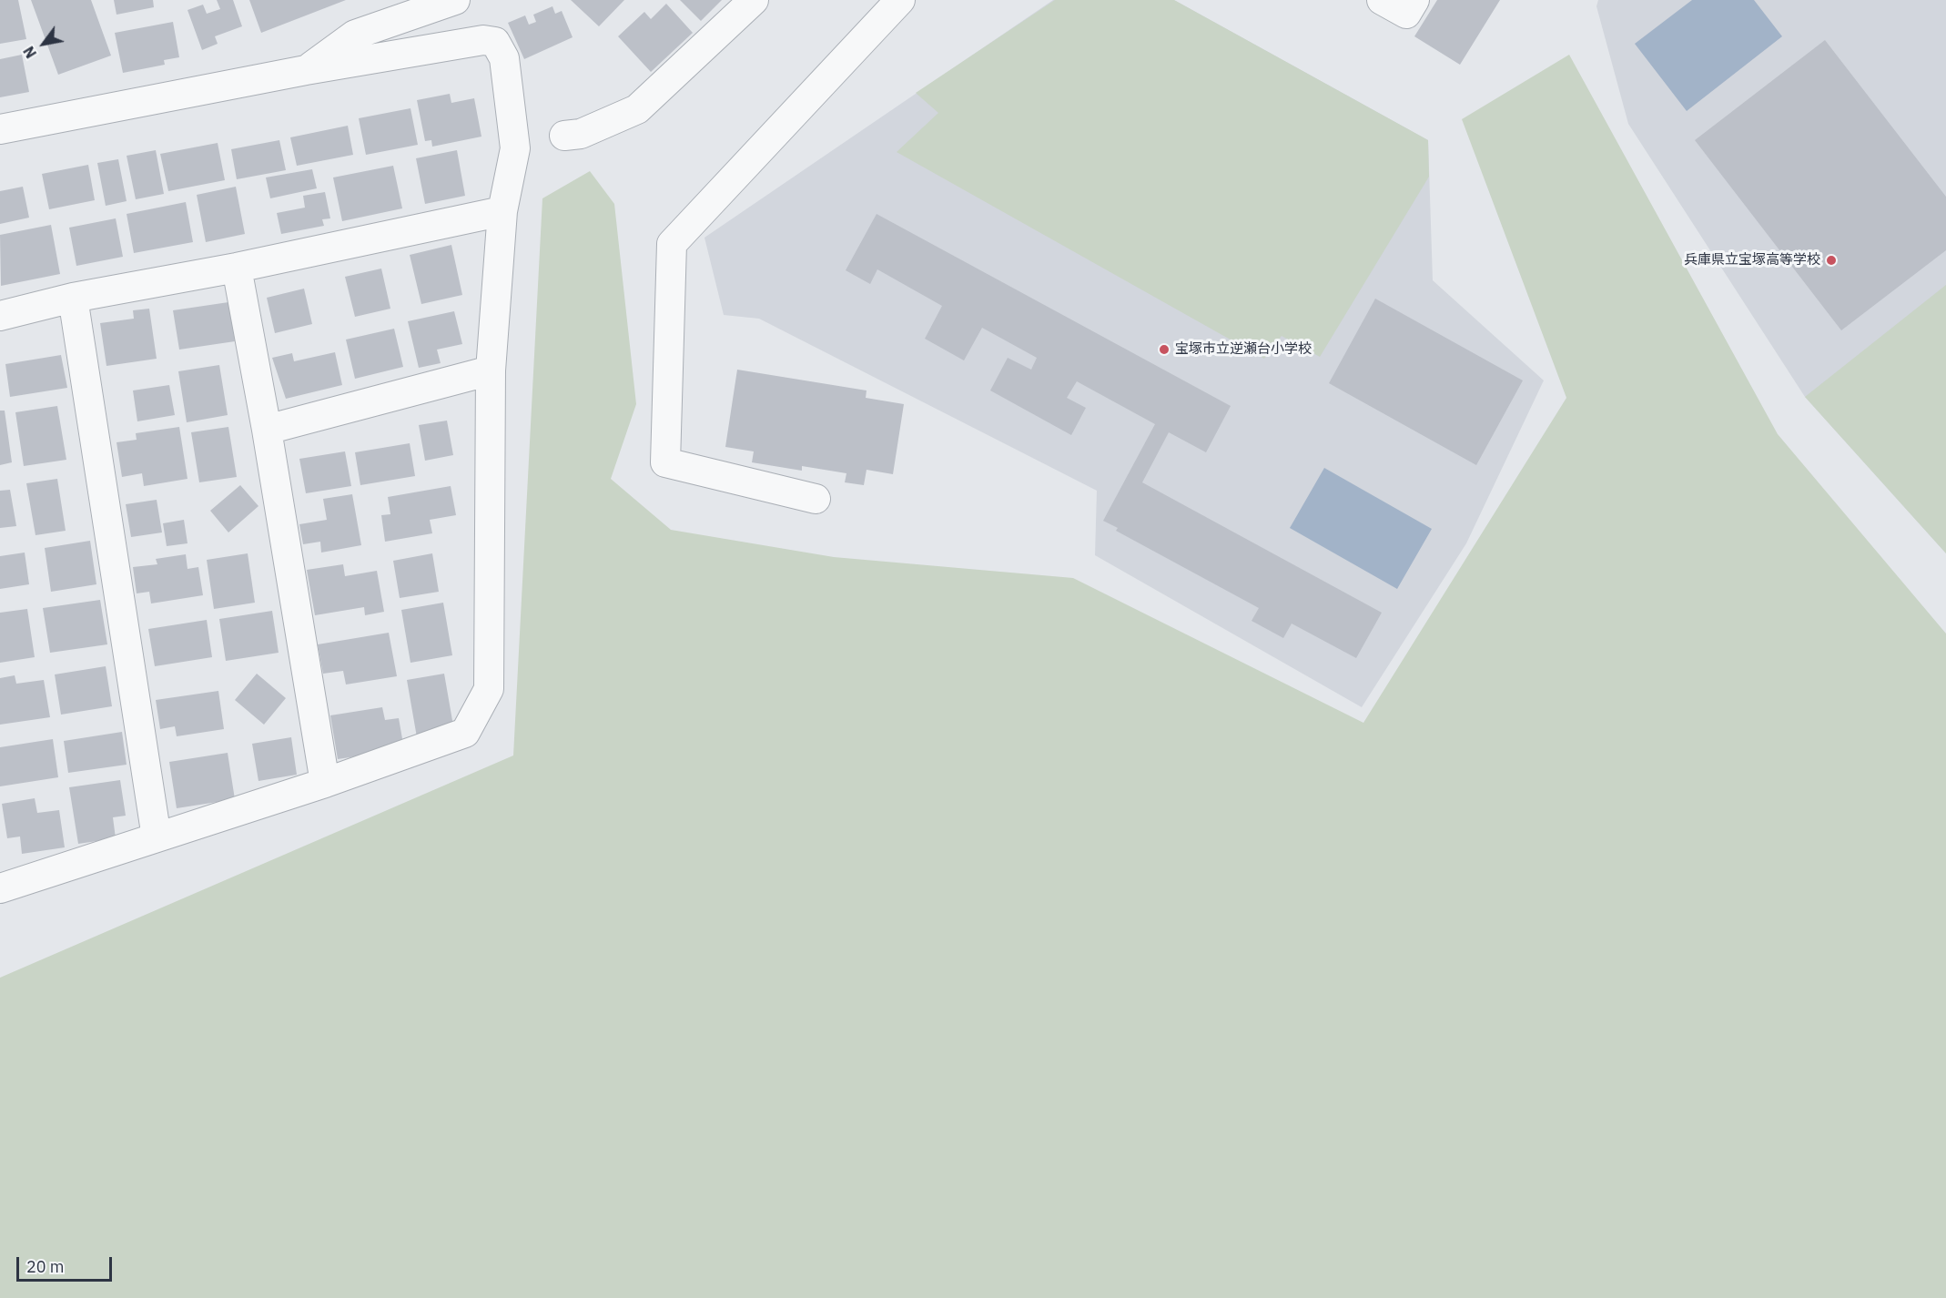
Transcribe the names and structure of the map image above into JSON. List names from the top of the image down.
{
  "places": ["兵庫県立宝塚高等学校", "宝塚市立逆瀬台小学校"],
  "scale_bar": "20 m",
  "north": "bottom left"
}
